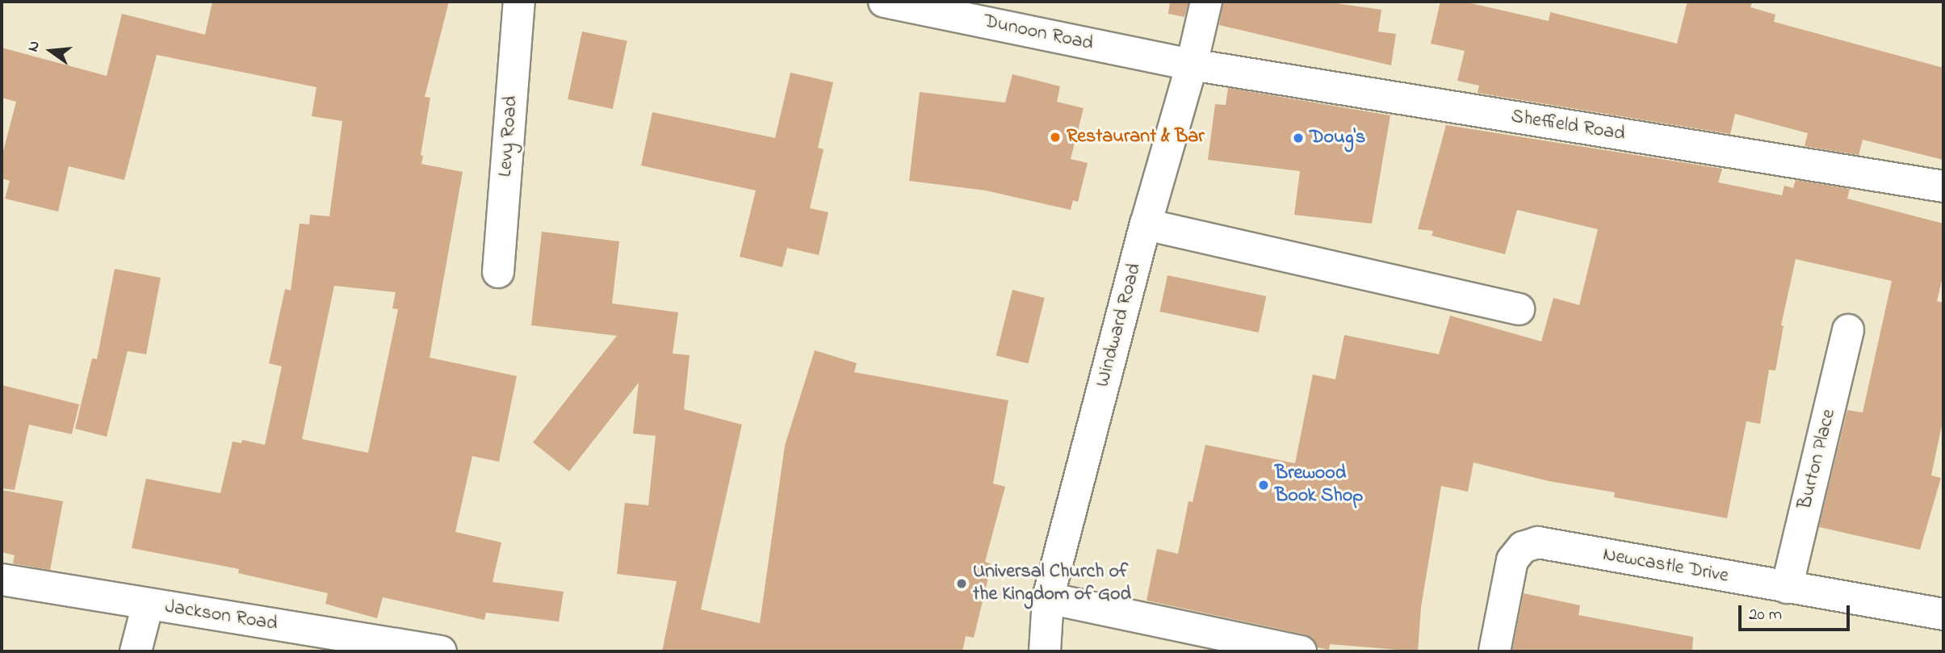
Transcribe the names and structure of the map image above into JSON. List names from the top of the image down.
{
  "streets": {
    "street": [
      "Dunoon Road",
      "Sheffield Road",
      "Levy Road",
      "Windward Road",
      "Burton Place",
      "Newcastle Drive",
      "Jackson Road"
    ]
  },
  "crossings": [
    ["Dunoon Road", "Sheffield Road"],
    ["Dunoon Road", "Windward Road"],
    ["Sheffield Road", "Windward Road"],
    ["Burton Place", "Newcastle Drive"]
  ],
  "places": [
    "Restaurant & Bar",
    "Doug's",
    "Brewood Book Shop",
    "Universal Church of the Kingdom of God"
  ],
  "scale_bar": "20 m",
  "north": "left"
}
